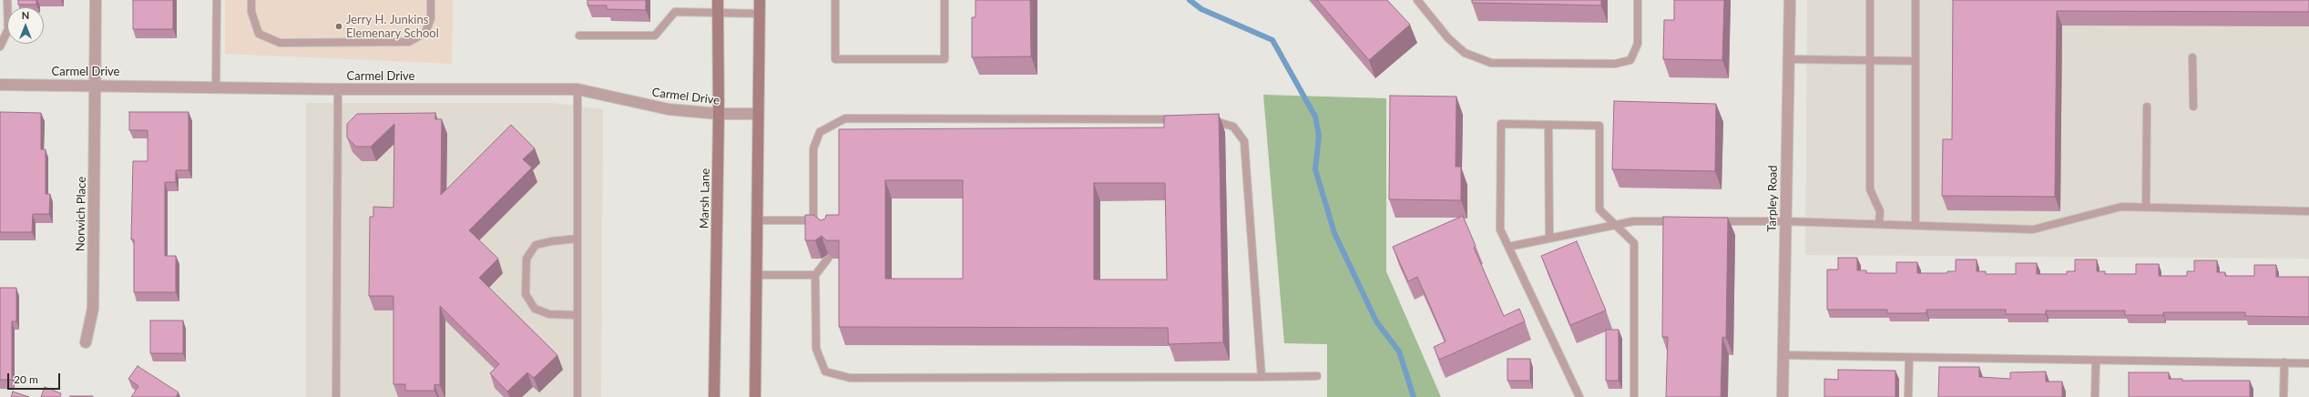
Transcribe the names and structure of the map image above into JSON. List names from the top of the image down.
{
  "streets": {
    "main road": ["Marsh Lane"],
    "street": ["Carmel Drive", "Tarpley Road", "Norwich Place"]
  },
  "crossings": [
    ["Carmel Drive", "Marsh Lane"],
    ["Carmel Drive", "Norwich Place"]
  ],
  "places": ["Jerry H. Junkins Elemenary School"],
  "scale_bar": "20 m",
  "north": "top"
}
